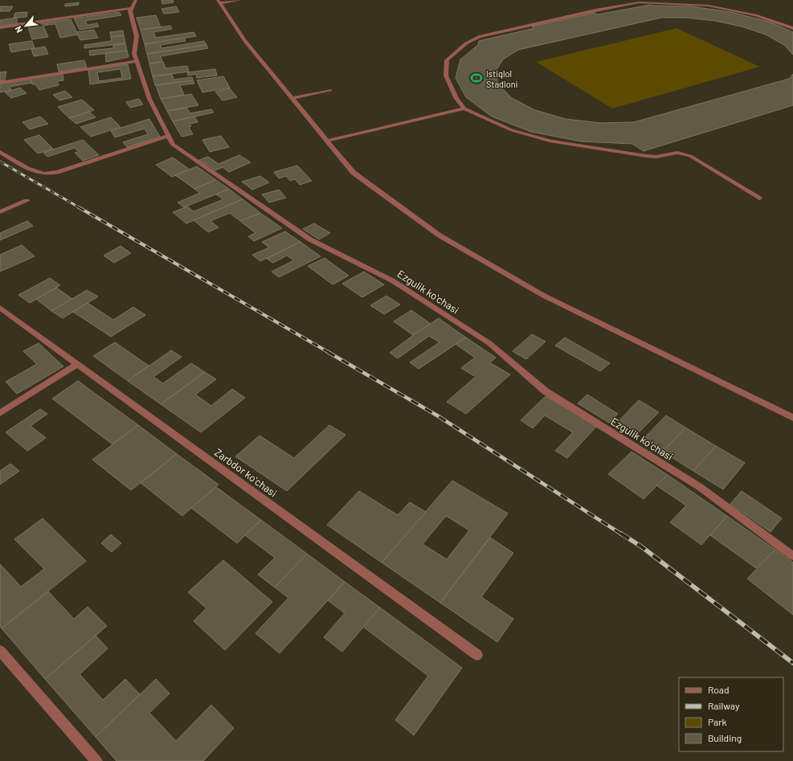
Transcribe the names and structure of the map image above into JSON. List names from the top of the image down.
{
  "streets": {
    "street": ["Ezgulik koʻchasi", "Zarbdor koʻchasi"]
  },
  "places": {
    "sports": ["Istiqlol Stadioni"]
  },
  "legend": [
    "Road",
    "Railway",
    "Park",
    "Building"
  ],
  "north": "bottom left"
}
